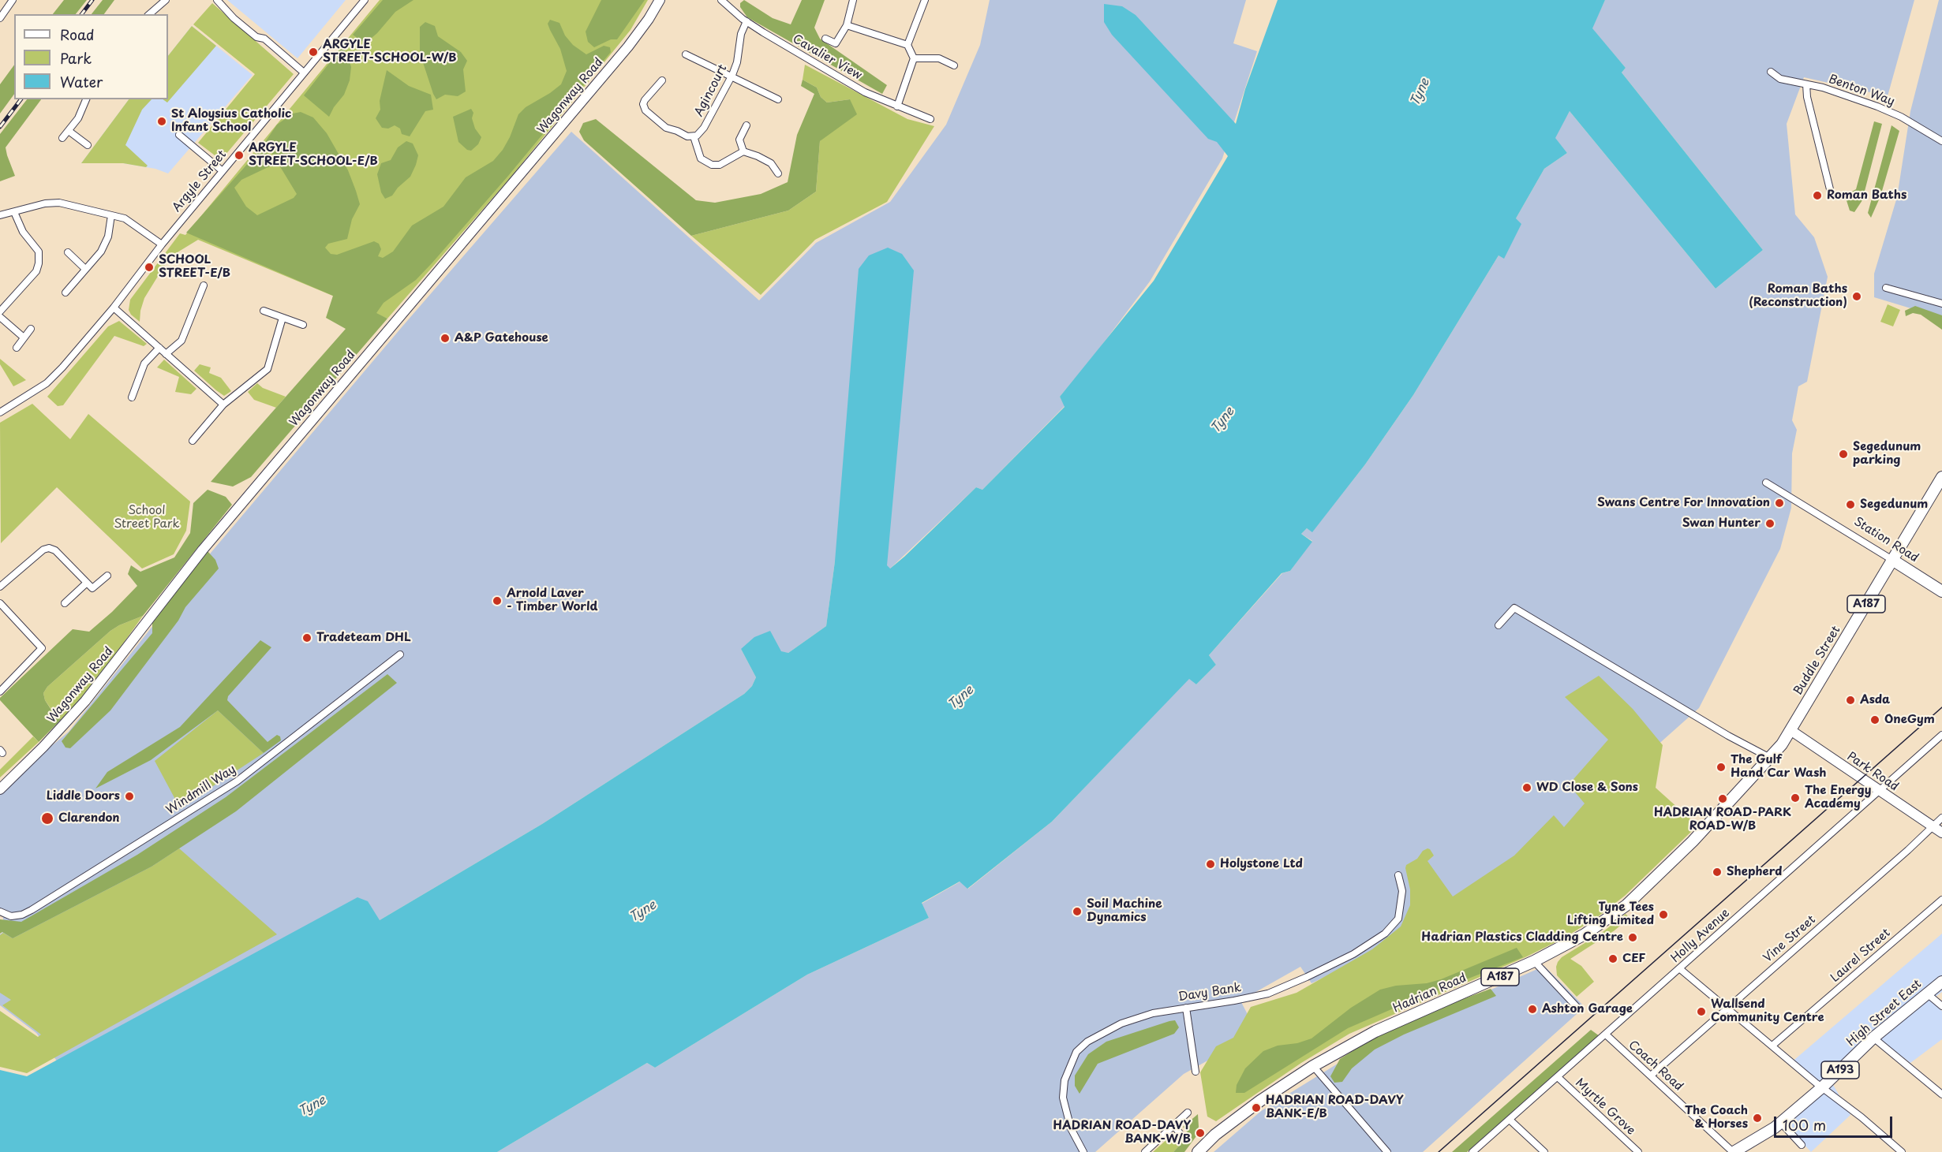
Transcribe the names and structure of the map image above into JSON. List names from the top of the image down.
{
  "streets": {
    "main road": [
      "Wagonway Road",
      "Station Road",
      "A187",
      "Buddle Street",
      "Park Road",
      "Hadrian Road",
      "High Street East",
      "A193"
    ],
    "street": [
      "Cavalier View",
      "Agincourt",
      "Benton Way",
      "Argyle Street",
      "Windmill Way",
      "Holly Avenue",
      "Vine Street",
      "Laurel Street",
      "Davy Bank",
      "Coach Road",
      "Myrtle Grove"
    ]
  },
  "crossings": [
    ["Cavalier View", "Agincourt"],
    ["Station Road", "Buddle Street"],
    ["Buddle Street", "Park Road"],
    ["Buddle Street", "Hadrian Road"],
    ["Park Road", "Holly Avenue"],
    ["Park Road", "Vine Street"],
    ["Holly Avenue", "Coach Road"],
    ["Holly Avenue", "Myrtle Grove"],
    ["Vine Street", "Coach Road"],
    ["High Street East", "Coach Road"]
  ],
  "water": ["Tyne"],
  "parks": ["School Street Park"],
  "places": [
    "ARGYLE STREET-SCHOOL-W/B",
    "St Aloysius Catholic Infant School",
    "ARGYLE STREET-SCHOOL-E/B",
    "Roman Baths",
    "SCHOOL STREET-E/B",
    "Roman Baths (Reconstruction)",
    "A&P Gatehouse",
    "Segedunum parking",
    "Swans Centre For Innovation",
    "Segedunum",
    "Swan Hunter",
    "Arnold Laver - Timber World",
    "Tradeteam DHL",
    "Asda",
    "OneGym",
    "The Gulf Hand Car Wash",
    "WD Close & Sons",
    "Liddle Doors",
    "The Energy Academy",
    "HADRIAN ROAD-PARK ROAD-W/B",
    "Clarendon",
    "Holystone Ltd",
    "Shepherd",
    "Soil Machine Dynamics",
    "Tyne Tees Lifting Limited",
    "Hadrian Plastics Cladding Centre",
    "CEF",
    "Ashton Garage",
    "Wallsend Community Centre",
    "HADRIAN ROAD-DAVY BANK-E/B",
    "The Coach & Horses",
    "HADRIAN ROAD-DAVY BANK-W/B"
  ],
  "legend": ["Road", "Park", "Water"],
  "scale_bar": "100 m"
}
